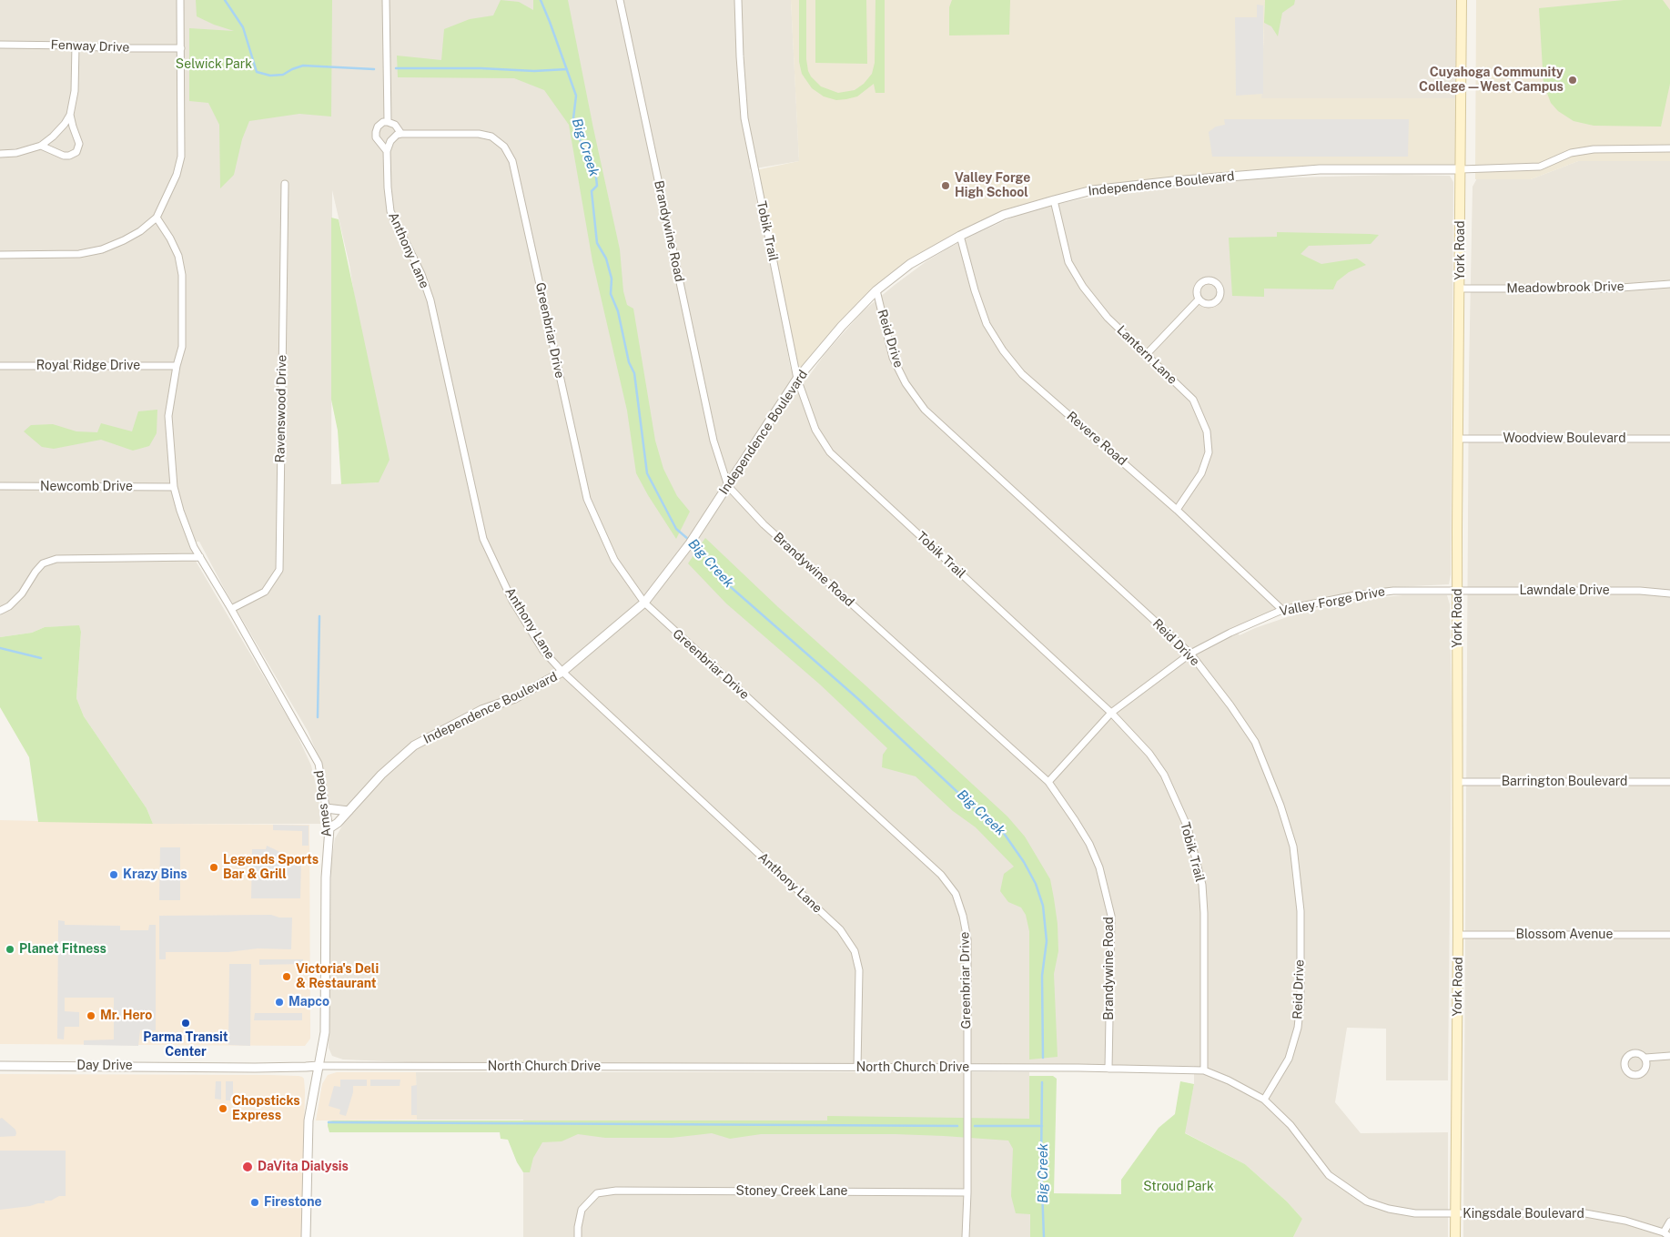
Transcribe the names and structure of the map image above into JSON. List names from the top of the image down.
{
  "streets": {
    "main road": ["York Road"],
    "street": [
      "Fenway Drive",
      "Independence Boulevard",
      "Brandywine Road",
      "Tobik Trail",
      "Anthony Lane",
      "Meadowbrook Drive",
      "Greenbriar Drive",
      "Reid Drive",
      "Lantern Lane",
      "Royal Ridge Drive",
      "Ravenswood Drive",
      "Revere Road",
      "Woodview Boulevard",
      "Newcomb Drive",
      "Lawndale Drive",
      "Valley Forge Drive",
      "Barrington Boulevard",
      "Ames Road",
      "Blossom Avenue",
      "Day Drive",
      "North Church Drive",
      "Stoney Creek Lane",
      "Kingsdale Boulevard"
    ]
  },
  "crossings": [
    ["Independence Boulevard", "Brandywine Road"],
    ["Independence Boulevard", "Tobik Trail"],
    ["Independence Boulevard", "Anthony Lane"],
    ["Independence Boulevard", "York Road"],
    ["Independence Boulevard", "Greenbriar Drive"],
    ["Independence Boulevard", "Reid Drive"],
    ["Independence Boulevard", "Lantern Lane"],
    ["Independence Boulevard", "Revere Road"],
    ["Independence Boulevard", "Ames Road"],
    ["Brandywine Road", "Valley Forge Drive"],
    ["Brandywine Road", "North Church Drive"],
    ["Tobik Trail", "Valley Forge Drive"],
    ["Tobik Trail", "North Church Drive"],
    ["Anthony Lane", "North Church Drive"],
    ["York Road", "Meadowbrook Drive"],
    ["York Road", "Woodview Boulevard"],
    ["York Road", "Lawndale Drive"],
    ["York Road", "Valley Forge Drive"],
    ["York Road", "Barrington Boulevard"],
    ["York Road", "Blossom Avenue"],
    ["York Road", "North Church Drive"],
    ["York Road", "Kingsdale Boulevard"],
    ["Greenbriar Drive", "North Church Drive"],
    ["Greenbriar Drive", "Stoney Creek Lane"],
    ["Reid Drive", "Valley Forge Drive"],
    ["Reid Drive", "North Church Drive"],
    ["Lantern Lane", "Revere Road"],
    ["Royal Ridge Drive", "Ames Road"],
    ["Ravenswood Drive", "Ames Road"],
    ["Revere Road", "Valley Forge Drive"],
    ["Newcomb Drive", "Ames Road"],
    ["Lawndale Drive", "Valley Forge Drive"],
    ["Ames Road", "Day Drive"],
    ["Ames Road", "North Church Drive"],
    ["Day Drive", "North Church Drive"],
    ["North Church Drive", "Kingsdale Boulevard"]
  ],
  "water": ["Big Creek"],
  "parks": ["Selwick Park", "Stroud Park"],
  "places": [
    "Cuyahoga Community College—West Campus",
    "Valley Forge High School",
    "Legends Sports Bar & Grill",
    "Krazy Bins",
    "Planet Fitness",
    "Victoria's Deli & Restaurant",
    "Mapco",
    "Mr. Hero",
    "Parma Transit Center",
    "Chopsticks Express",
    "DaVita Dialysis",
    "Firestone"
  ]
}
